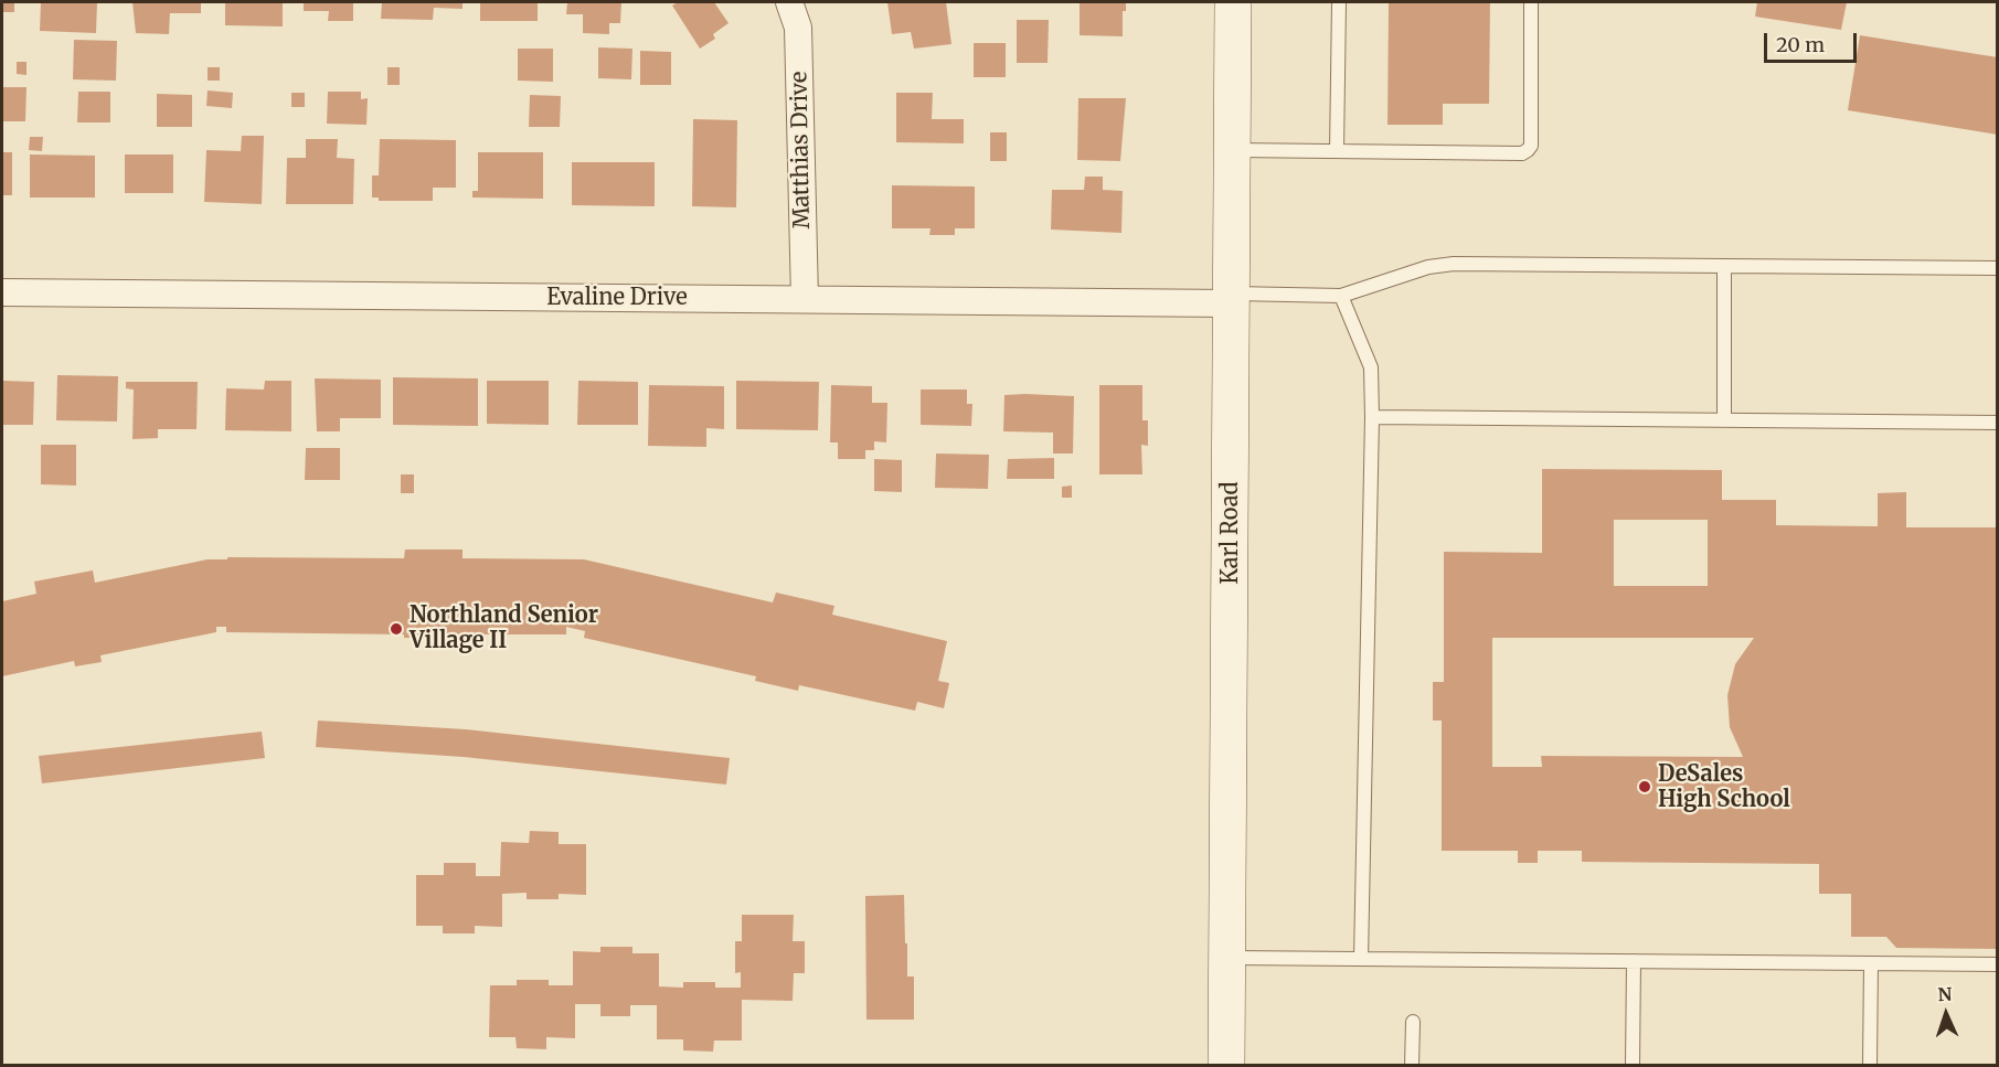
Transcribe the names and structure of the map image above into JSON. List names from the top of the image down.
{
  "streets": {
    "main road": ["Karl Road"],
    "street": ["Matthias Drive", "Evaline Drive"]
  },
  "crossings": [
    ["Matthias Drive", "Evaline Drive"],
    ["Evaline Drive", "Karl Road"]
  ],
  "places": ["Northland Senior Village II", "DeSales High School"],
  "scale_bar": "20 m",
  "north": "top"
}
